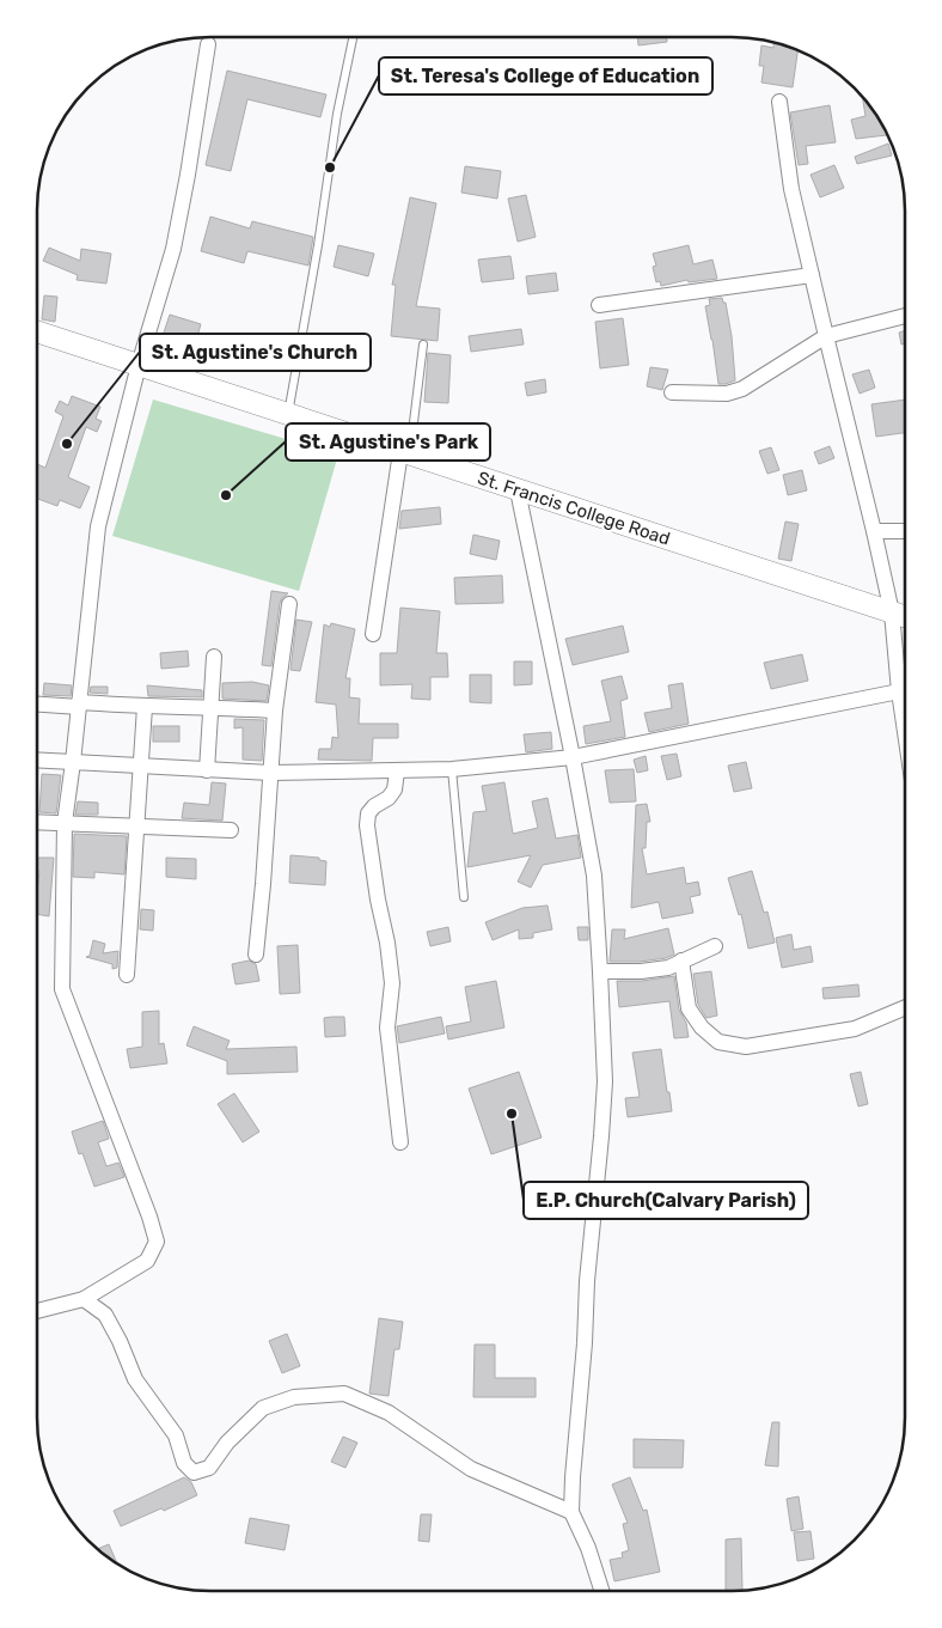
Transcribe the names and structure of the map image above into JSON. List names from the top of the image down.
{
  "streets": {
    "main road": ["St. Francis College Road"]
  },
  "places": [
    "St. Teresa's College of Education",
    "St. Agustine's Church",
    "St. Agustine's Park",
    "E.P. Church(Calvary Parish)"
  ]
}
